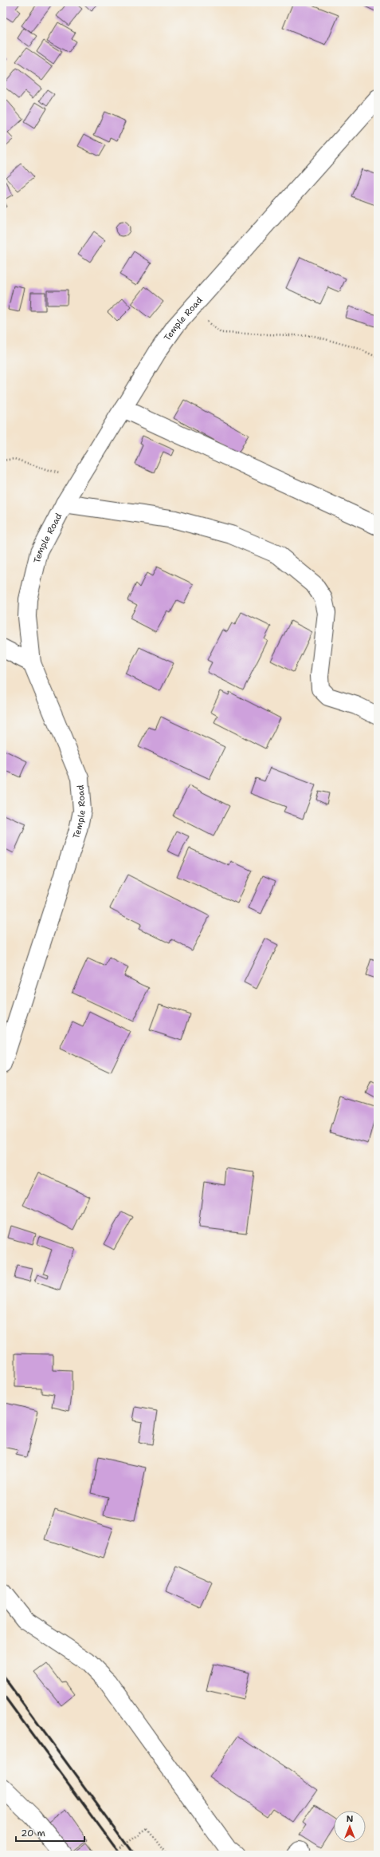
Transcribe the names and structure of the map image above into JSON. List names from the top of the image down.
{
  "streets": {
    "street": ["Temple Road"]
  },
  "scale_bar": "20 m",
  "north": "top"
}
